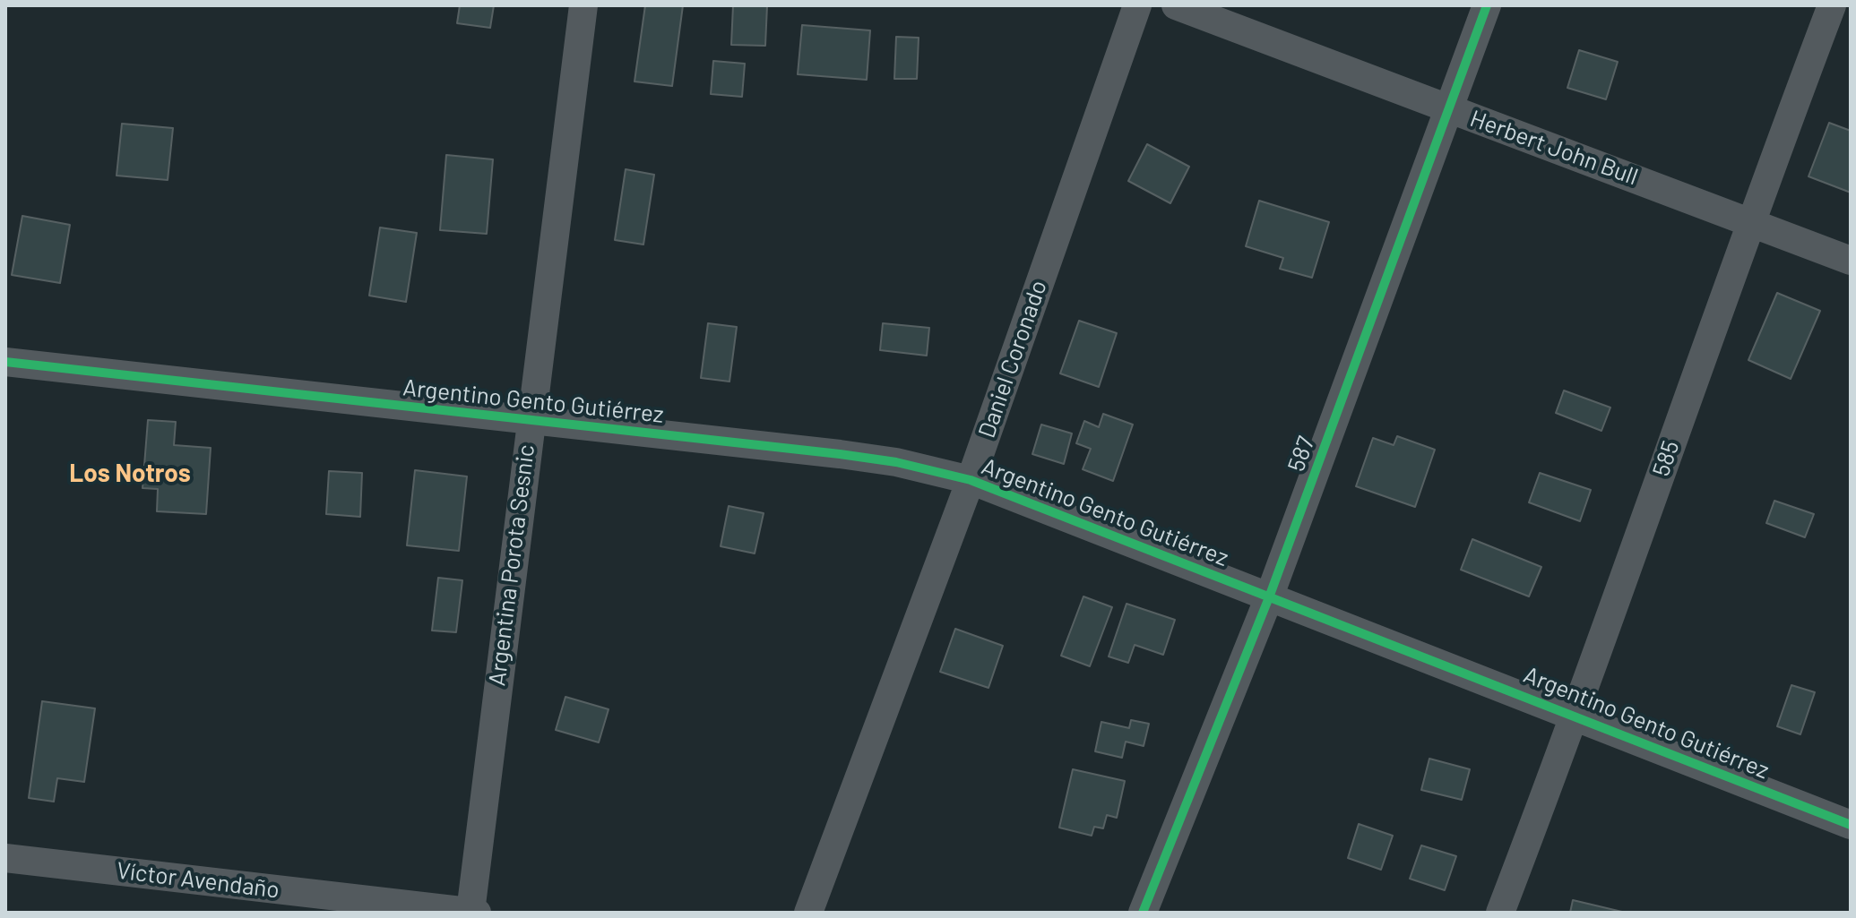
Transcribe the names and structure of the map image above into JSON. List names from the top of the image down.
{
  "streets": {
    "street": [
      "Herbert John Bull",
      "Daniel Coronado",
      "Argentino Gento Gutiérrez",
      "587",
      "585",
      "Argentina Porota Sesnic",
      "Víctor Avendaño"
    ]
  },
  "crossings": [
    ["Herbert John Bull", "587"],
    ["Herbert John Bull", "585"],
    ["Daniel Coronado", "Argentino Gento Gutiérrez"],
    ["Argentino Gento Gutiérrez", "587"],
    ["Argentino Gento Gutiérrez", "585"],
    ["Argentino Gento Gutiérrez", "Argentina Porota Sesnic"],
    ["Argentina Porota Sesnic", "Víctor Avendaño"]
  ],
  "districts": ["Los Notros"]
}
